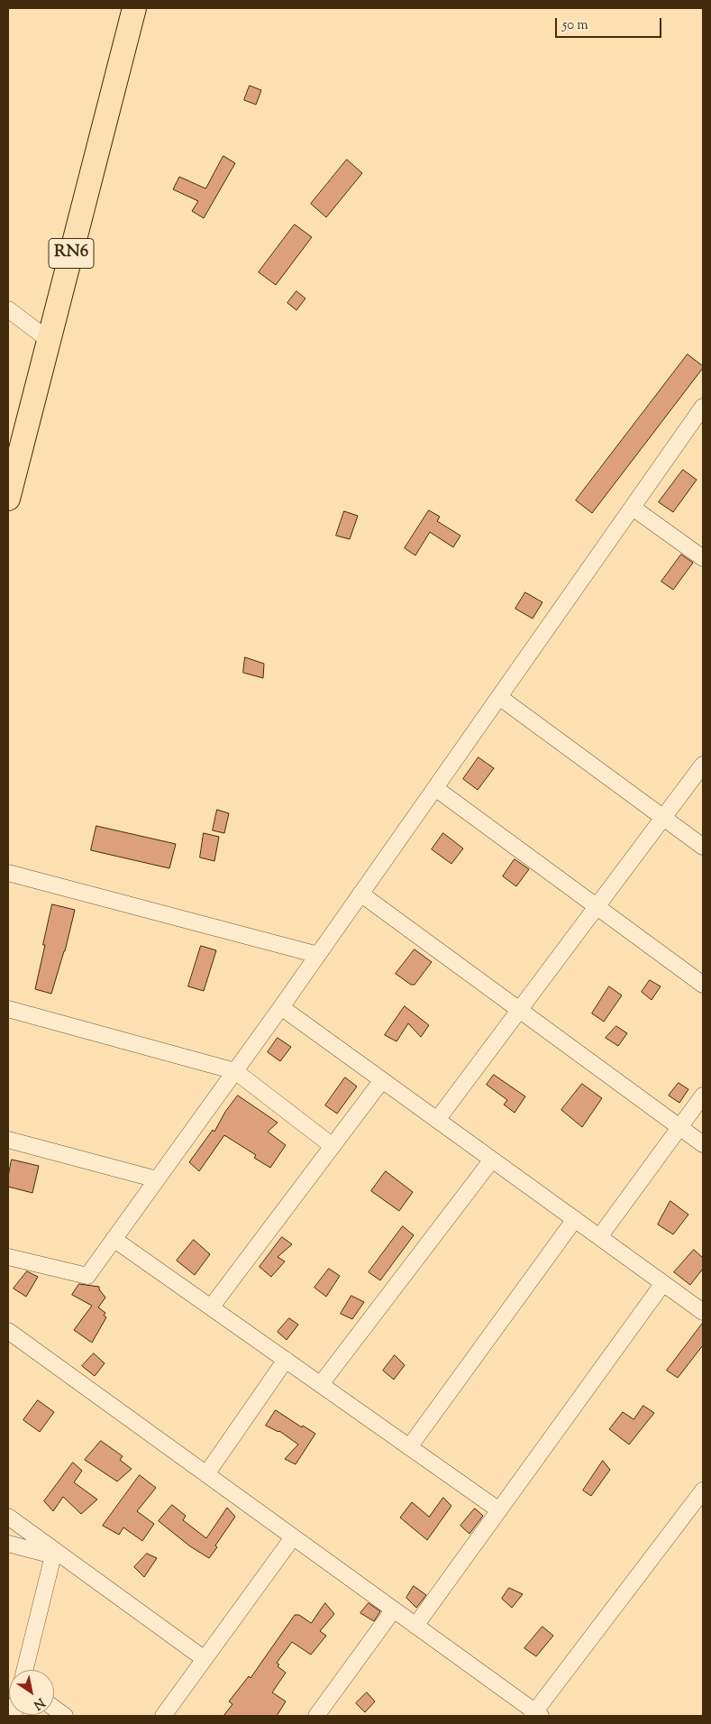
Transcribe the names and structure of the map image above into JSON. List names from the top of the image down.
{
  "streets": {
    "main road": ["RN6"]
  },
  "scale_bar": "50 m",
  "north": "bottom right"
}
